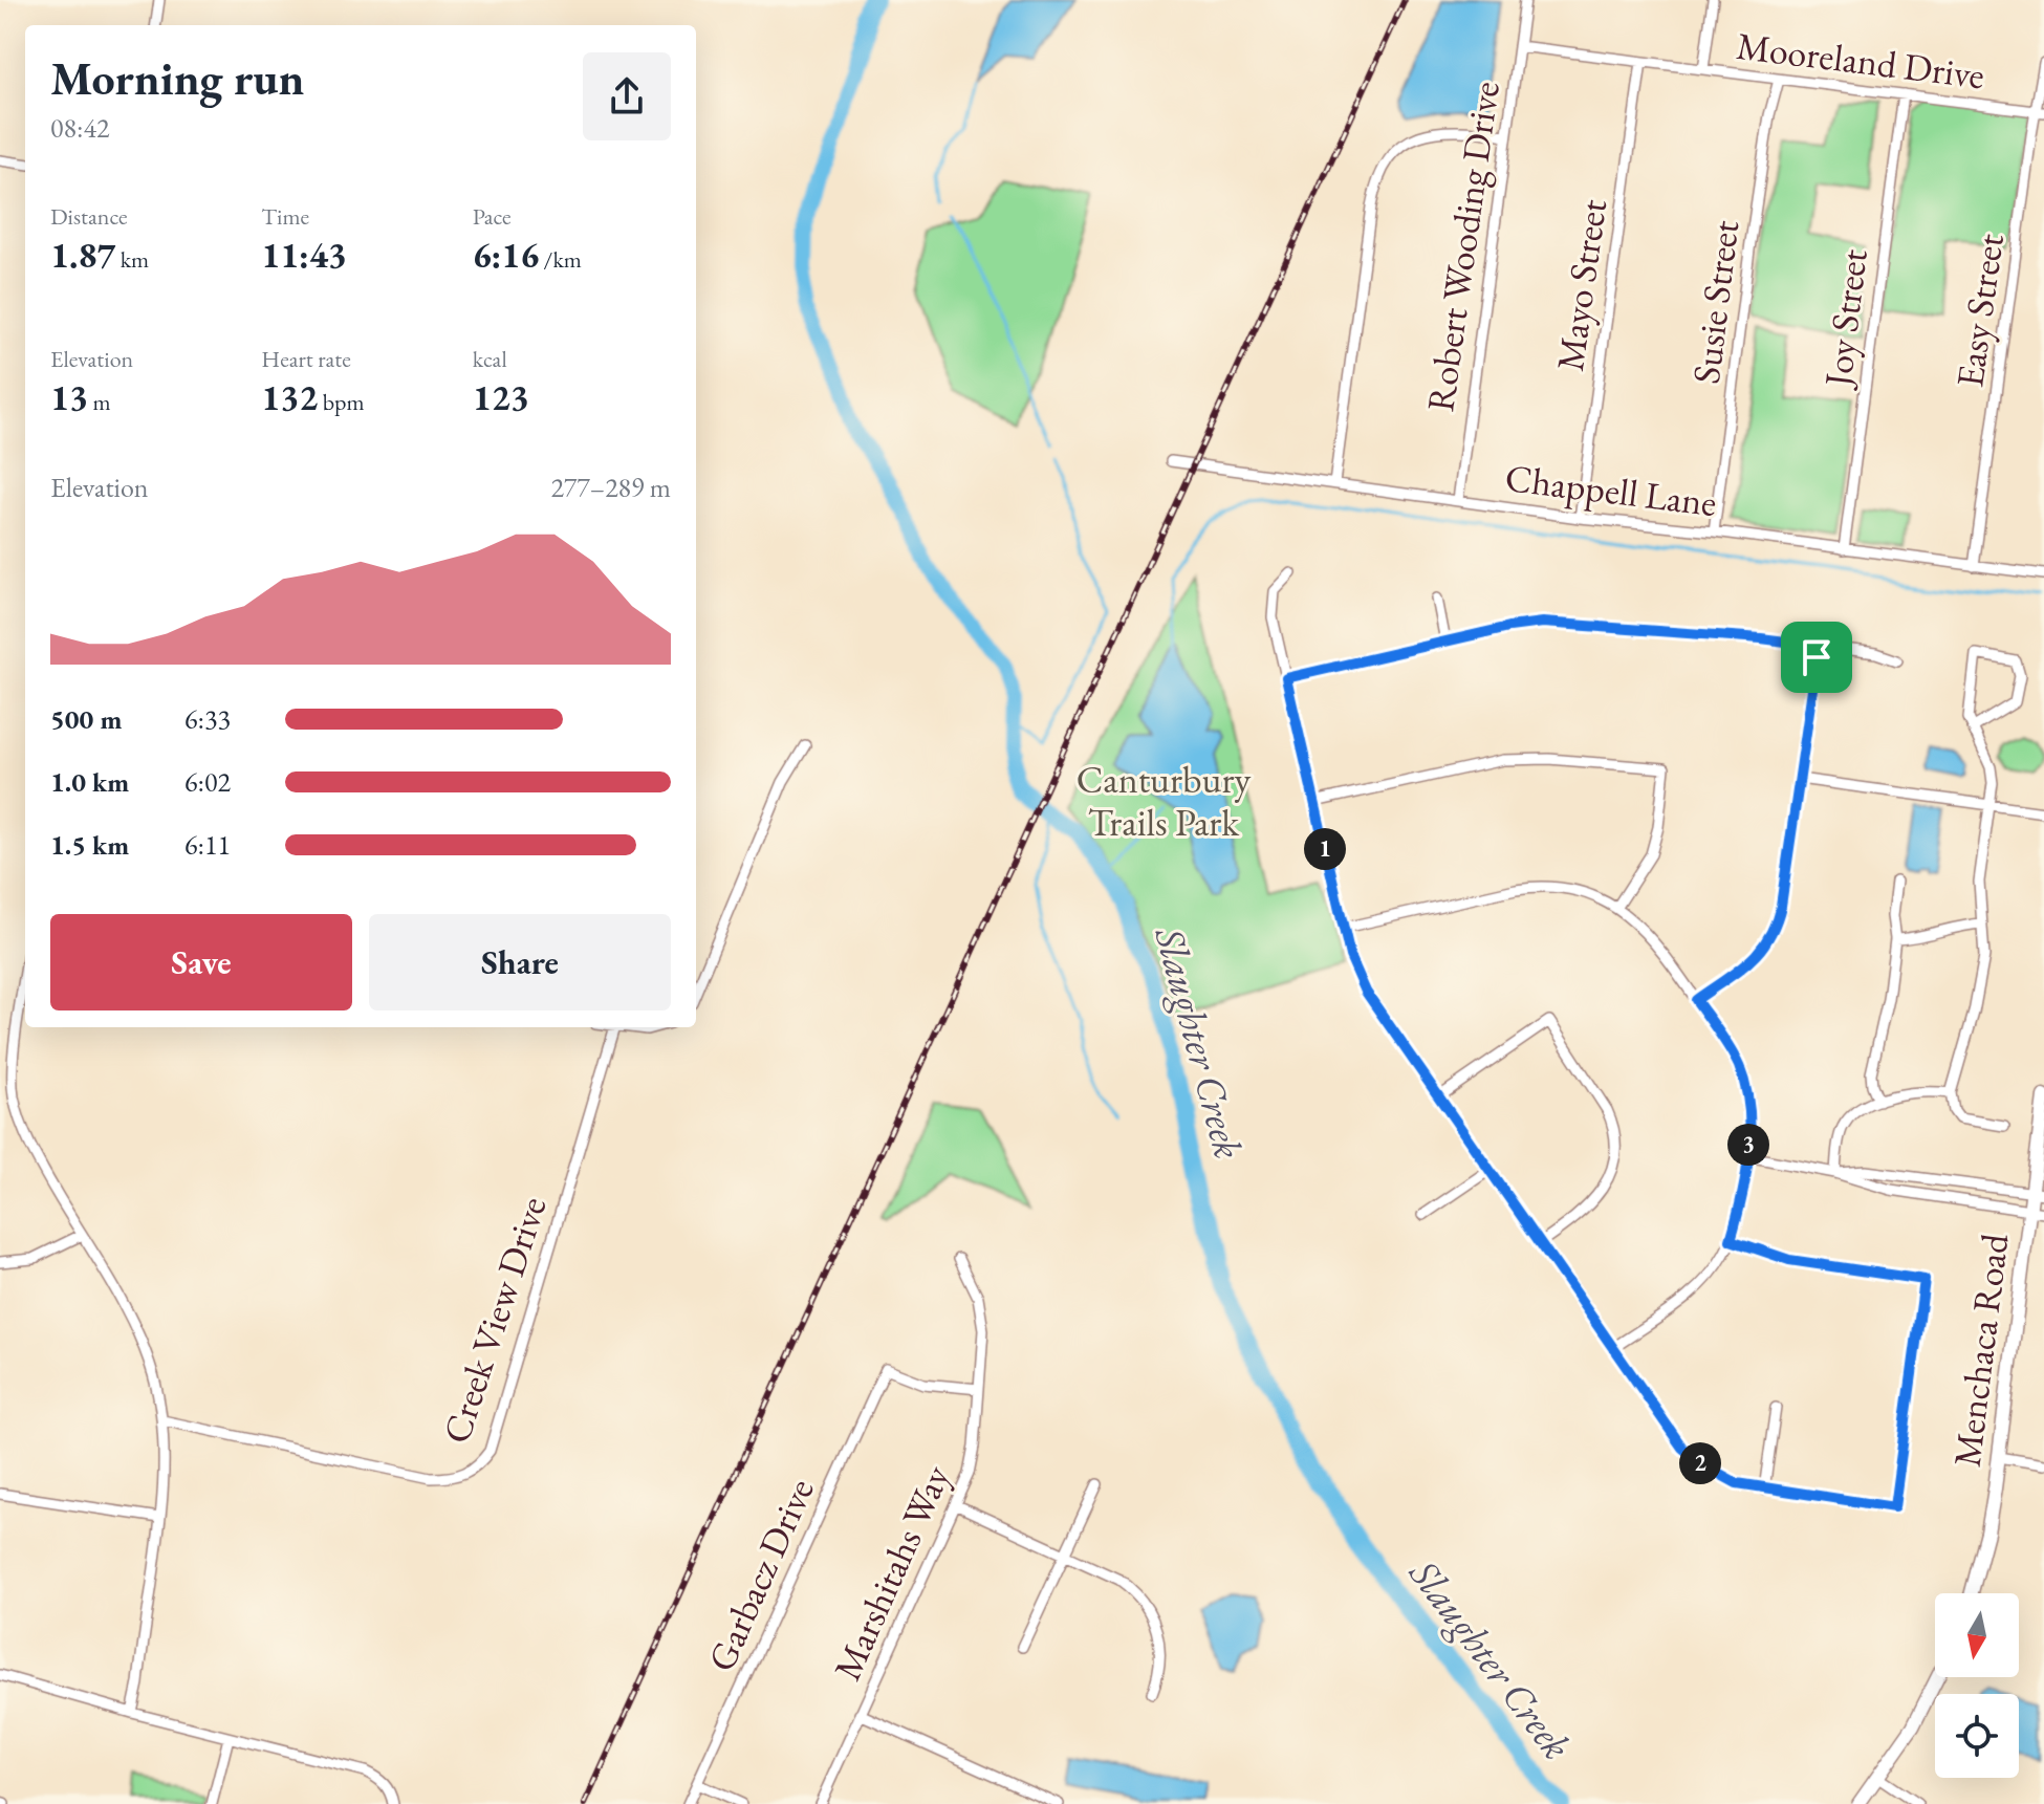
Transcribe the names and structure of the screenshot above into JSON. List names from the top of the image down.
{
  "streets": {
    "main road": ["Menchaca Road"],
    "street": [
      "Mooreland Drive",
      "Robert Wooding Drive",
      "Mayo Street",
      "Susie Street",
      "Easy Street",
      "Joy Street",
      "Chappell Lane",
      "Creek View Drive",
      "Marshitahs Way",
      "Garbacz Drive"
    ]
  },
  "crossings": [
    ["Mooreland Drive", "Robert Wooding Drive"],
    ["Mooreland Drive", "Mayo Street"],
    ["Mooreland Drive", "Susie Street"],
    ["Mooreland Drive", "Easy Street"],
    ["Mooreland Drive", "Joy Street"],
    ["Robert Wooding Drive", "Chappell Lane"],
    ["Mayo Street", "Chappell Lane"],
    ["Susie Street", "Chappell Lane"],
    ["Easy Street", "Chappell Lane"],
    ["Joy Street", "Chappell Lane"],
    ["Marshitahs Way", "Garbacz Drive"]
  ],
  "water": ["Slaughter Creek"],
  "parks": ["Canturbury Trails Park"],
  "north": "bottom",
  "page": {
    "heading": ["Morning run", "08:42"],
    "stats": [
      ["Distance", "1.87 km"],
      ["Time", "11:43"],
      ["Pace", "6:16 /km"],
      ["Elevation", "13 m"],
      ["Heart rate", "132 bpm"],
      ["kcal", "123"]
    ],
    "chart": ["Elevation", "277–289 m"],
    "list": [
      {
        "name": "500 m",
        "note": "6:33"
      },
      {
        "name": "1.0 km",
        "note": "6:02"
      },
      {
        "name": "1.5 km",
        "note": "6:11"
      }
    ],
    "pins": ["1", "3", "2"],
    "buttons": ["Save", "Share"]
  }
}
